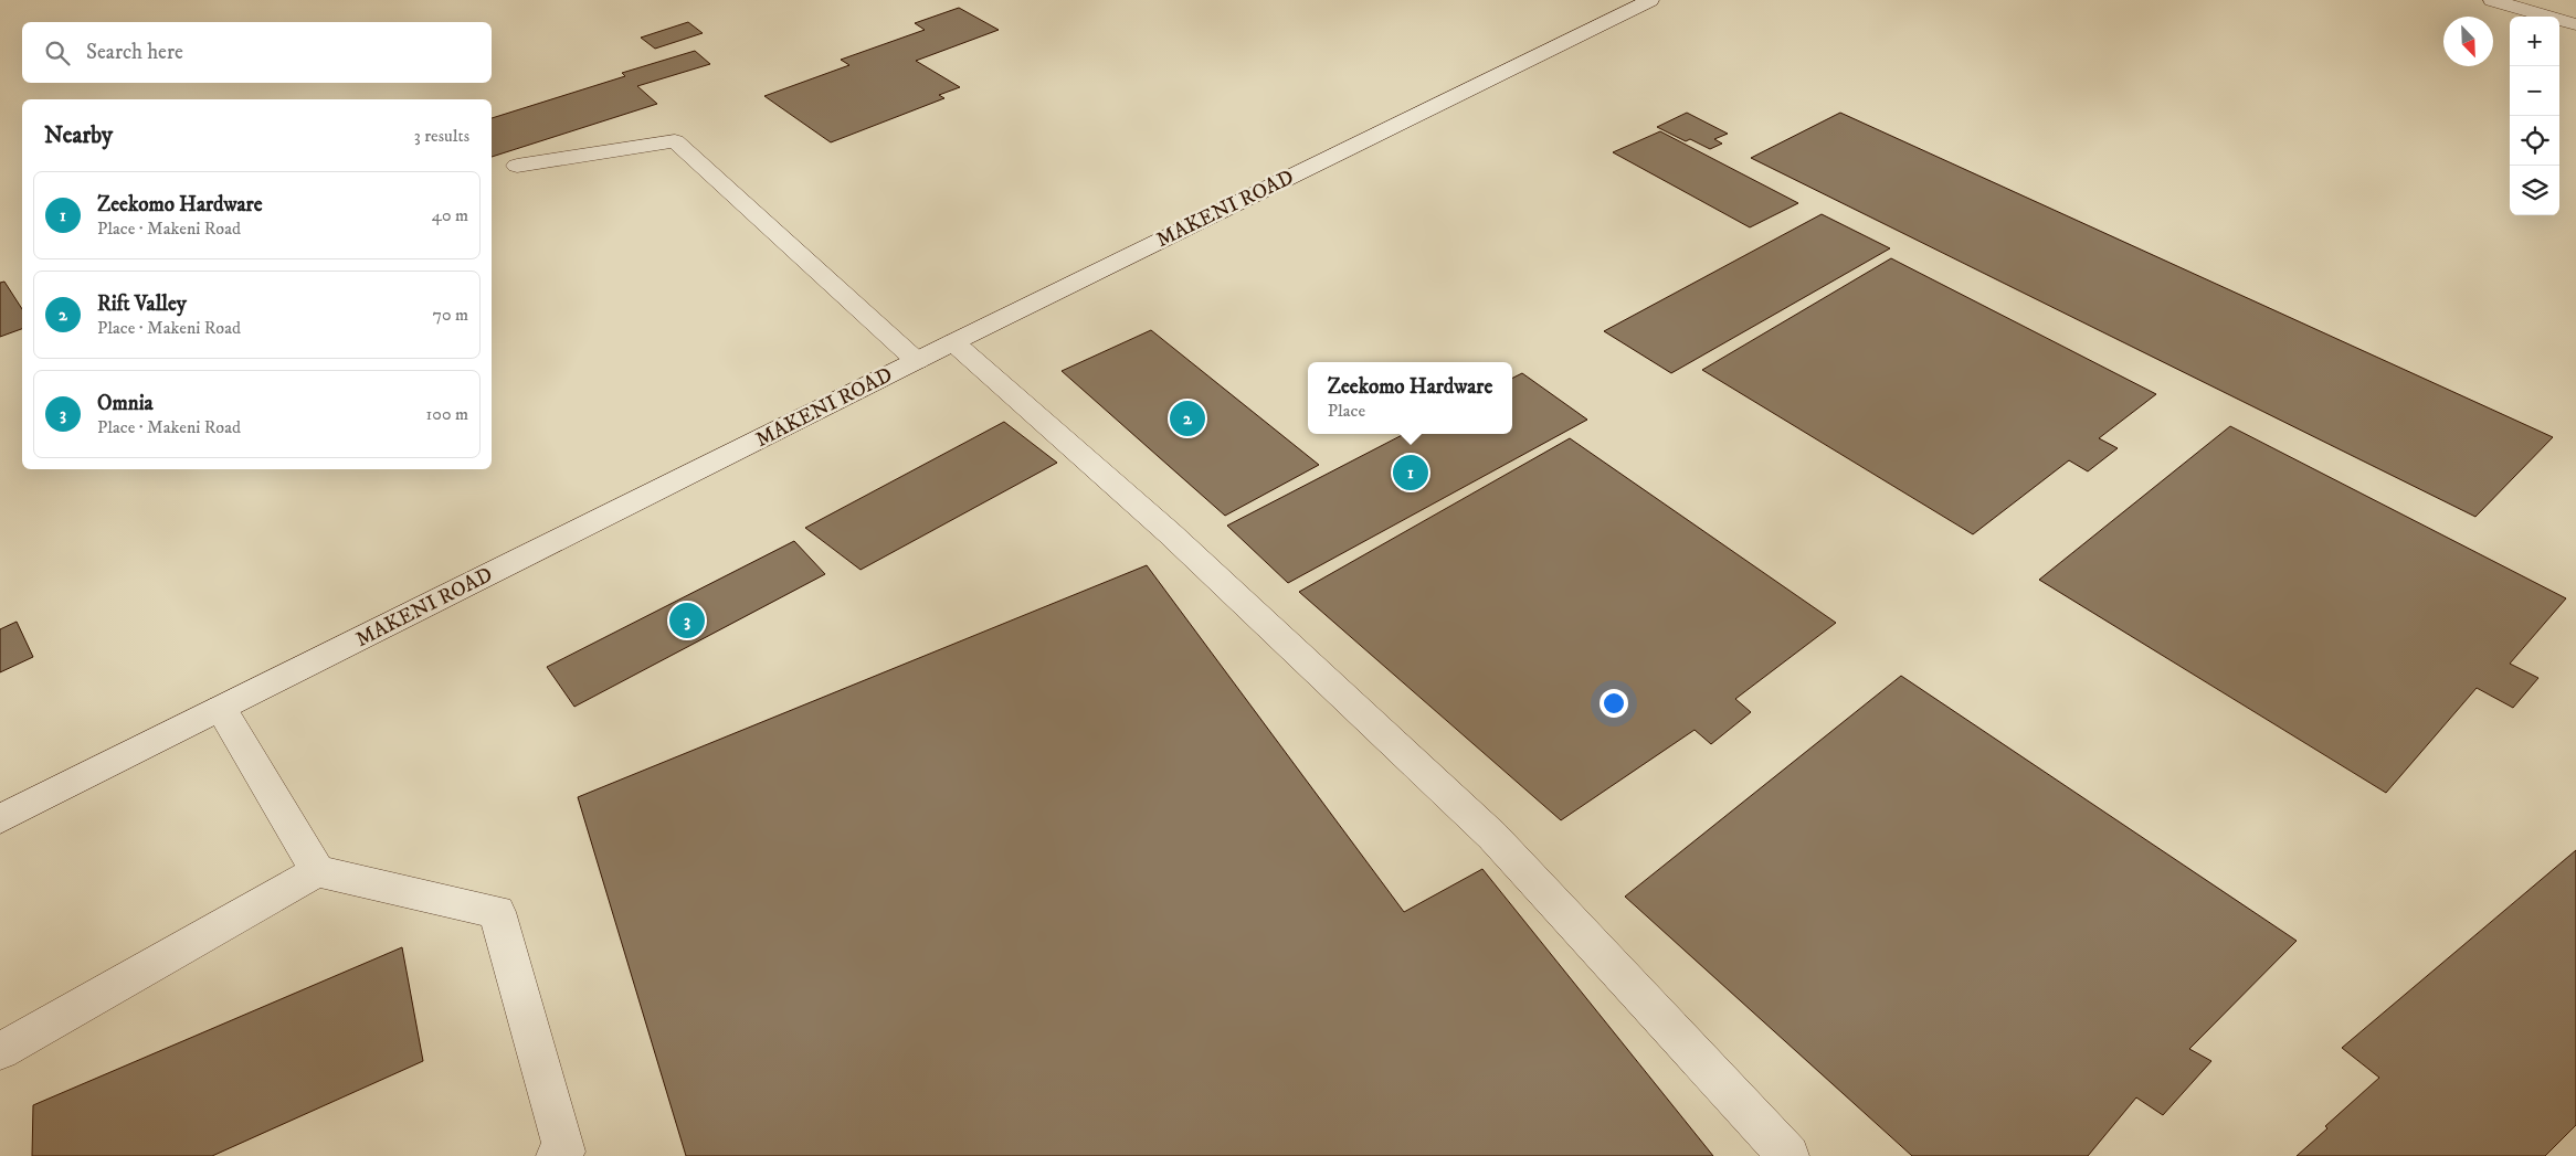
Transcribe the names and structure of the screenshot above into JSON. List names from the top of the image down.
{
  "streets": {
    "main road": ["MAKENI ROAD"]
  },
  "north": "bottom right",
  "page": {
    "map_buttons": ["+", "−"],
    "search": "Search here",
    "heading": ["Nearby", "3 results"],
    "list": [
      {
        "mark": "1",
        "name": "Zeekomo Hardware",
        "note": "Place · Makeni Road",
        "value": "40 m"
      },
      {
        "mark": "2",
        "name": "Rift Valley",
        "note": "Place · Makeni Road",
        "value": "70 m"
      },
      {
        "mark": "3",
        "name": "Omnia",
        "note": "Place · Makeni Road",
        "value": "100 m"
      }
    ],
    "popup": ["Zeekomo Hardware", "Place"],
    "pins": ["2", "1", "3"]
  }
}
